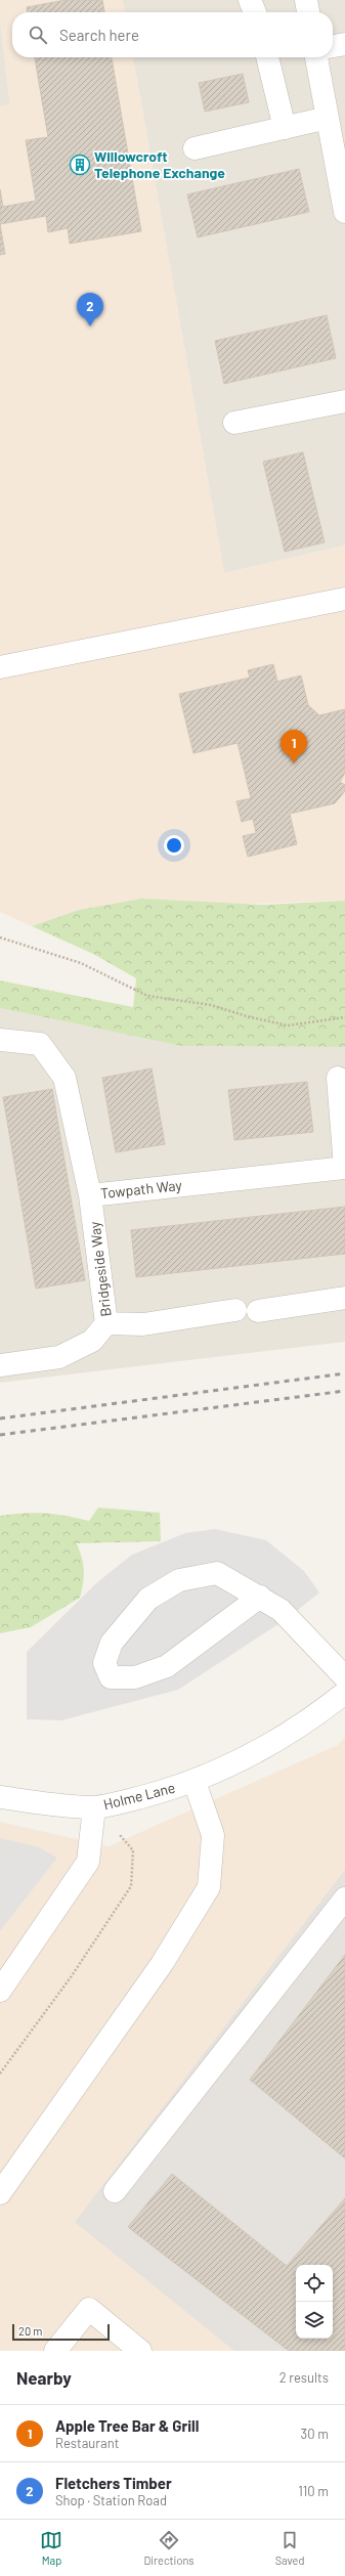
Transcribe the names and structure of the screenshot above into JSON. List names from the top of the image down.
{
  "streets": {
    "street": ["Towpath Way", "Bridgeside Way", "Holme Lane"]
  },
  "crossings": [
    ["Towpath Way", "Bridgeside Way"]
  ],
  "places": {
    "building": ["Willowcroft Telephone Exchange"]
  },
  "scale_bar": "20 m",
  "page": {
    "search": "Search here",
    "pins": ["2", "1"],
    "scale": "20 m",
    "heading": ["Nearby", "2 results"],
    "list": [
      {
        "mark": "1",
        "name": "Apple Tree Bar & Grill",
        "note": "Restaurant",
        "value": "30 m"
      },
      {
        "mark": "2",
        "name": "Fletchers Timber",
        "note": "Shop · Station Road",
        "value": "110 m"
      }
    ],
    "nav": ["Map", "Directions", "Saved"]
  }
}
